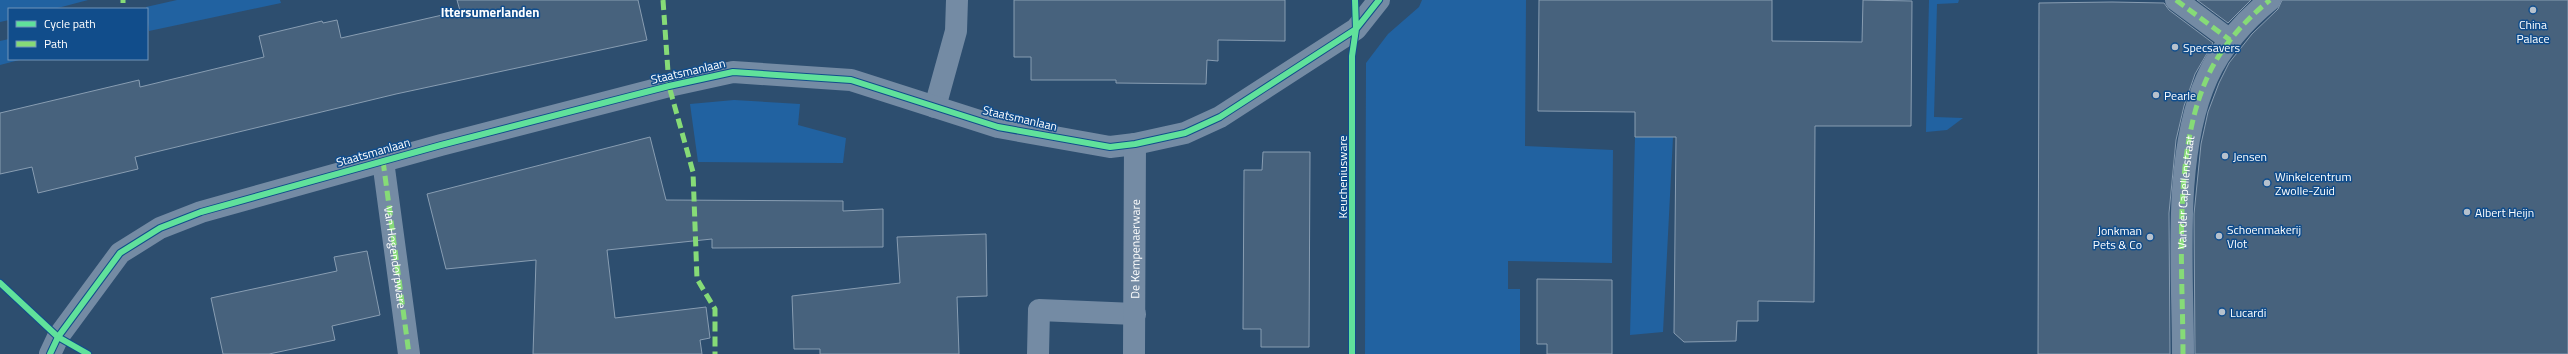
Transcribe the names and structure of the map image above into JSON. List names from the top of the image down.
{
  "streets": {
    "street": [
      "Staatsmanlaan",
      "Van der Capellenstraat",
      "De Kempenaerware",
      "Van Hogendorpware"
    ],
    "cycle path": ["Keucheniusware"]
  },
  "crossings": [
    ["Staatsmanlaan", "De Kempenaerware"],
    ["Staatsmanlaan", "Van Hogendorpware"]
  ],
  "districts": ["Ittersumerlanden"],
  "places": [
    "China Palace",
    "Specsavers",
    "Pearle",
    "Jensen",
    "Winkelcentrum Zwolle-Zuid",
    "Albert Heijn",
    "Schoenmakerij Vlot",
    "Jonkman Pets & Co",
    "Lucardi"
  ],
  "legend": ["Cycle path", "Path"]
}
